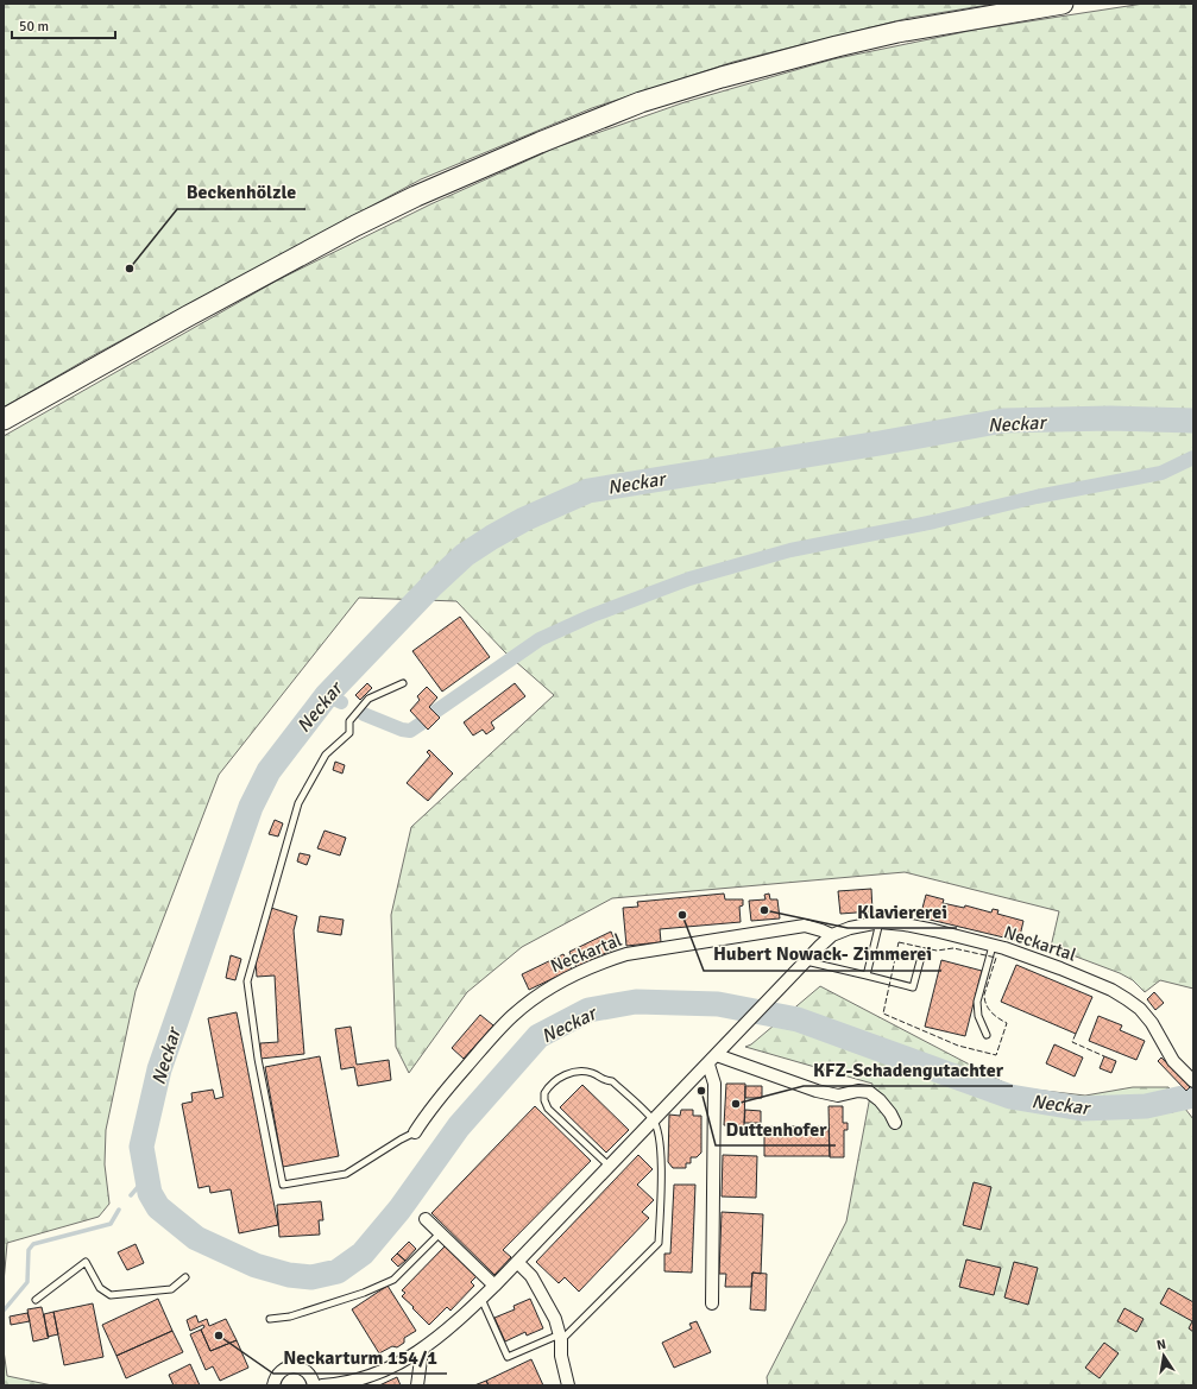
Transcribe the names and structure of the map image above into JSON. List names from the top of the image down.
{
  "streets": {
    "street": ["Neckartal"]
  },
  "water": ["Neckar"],
  "places": [
    "Beckenhölzle",
    "Klaviererei",
    "Hubert Nowack- Zimmerei",
    "Duttenhofer",
    "KFZ-Schadengutachter",
    "Neckarturm 154/1"
  ],
  "scale_bar": "50 m",
  "north": "top"
}
